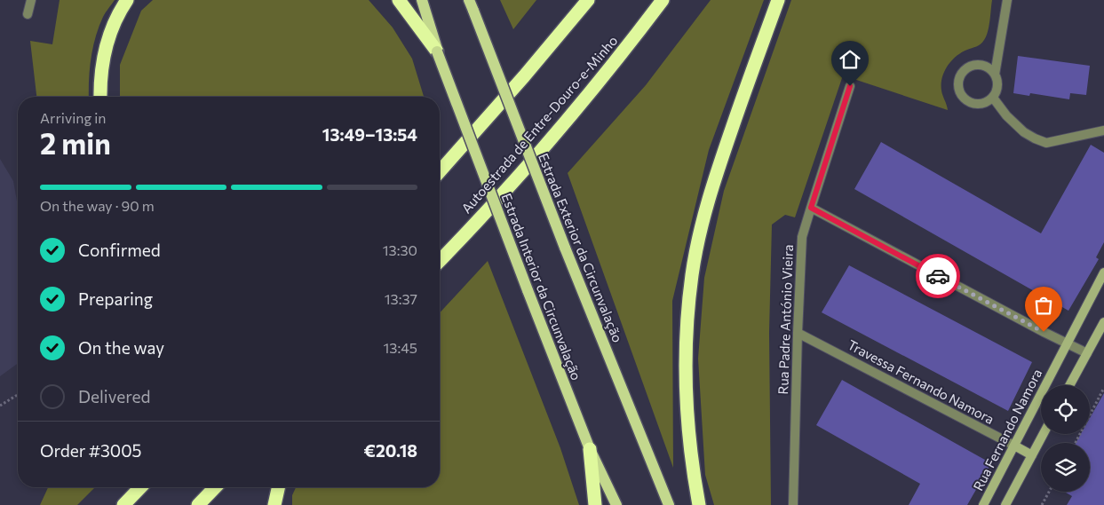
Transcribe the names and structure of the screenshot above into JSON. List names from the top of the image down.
{
  "streets": {
    "highway": ["Autoestrada de Entre-Douro-e-Minho"],
    "main road": [
      "Estrada Exterior da Circunvalação",
      "Estrada Interior da Circunvalação",
      "Travessa Fernando Namora",
      "Rua Fernando Namora"
    ],
    "street": ["Rua Padre António Vieira"]
  },
  "crossings": [
    ["Rua Padre António Vieira", "Travessa Fernando Namora"],
    ["Travessa Fernando Namora", "Rua Fernando Namora"]
  ],
  "page": {
    "heading": ["2 min", "Arriving in", "13:49–13:54"],
    "panel": ["Order #3005", "€20.18"],
    "bar": "On the way · 90 m",
    "list": [
      ["Confirmed", "13:30"],
      ["Preparing", "13:37"],
      ["On the way", "13:45"],
      "Delivered"
    ]
  }
}
